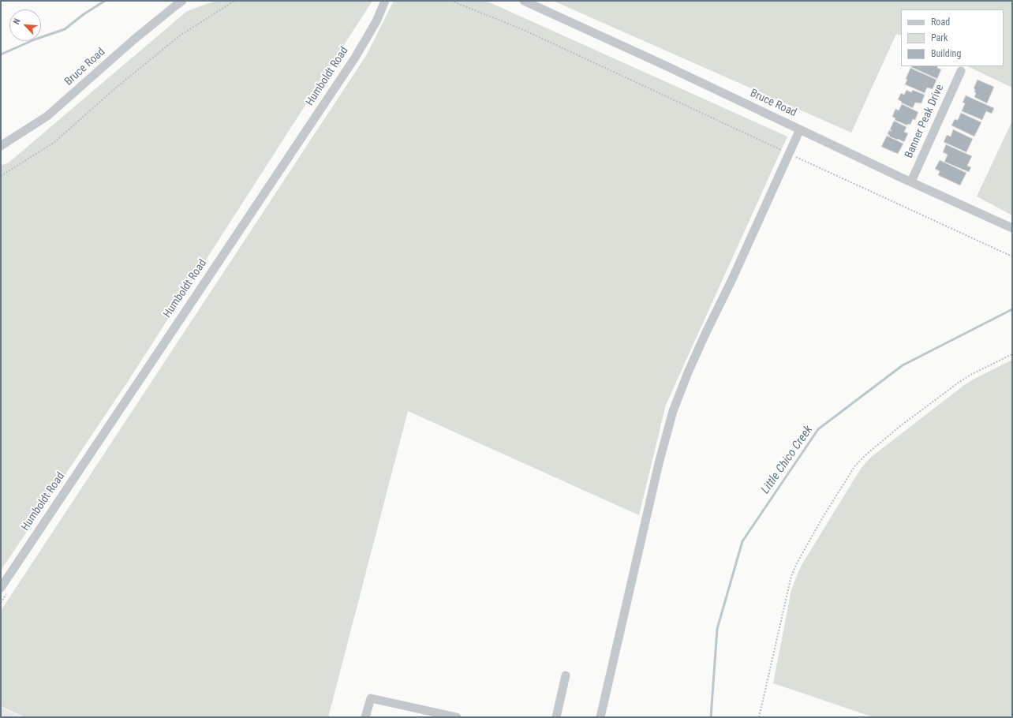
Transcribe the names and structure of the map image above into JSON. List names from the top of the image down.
{
  "streets": {
    "street": ["Bruce Road", "Humboldt Road", "Banner Peak Drive"]
  },
  "crossings": [
    ["Bruce Road", "Banner Peak Drive"]
  ],
  "water": ["Little Chico Creek"],
  "legend": ["Road", "Park", "Building"],
  "north": "top left"
}
